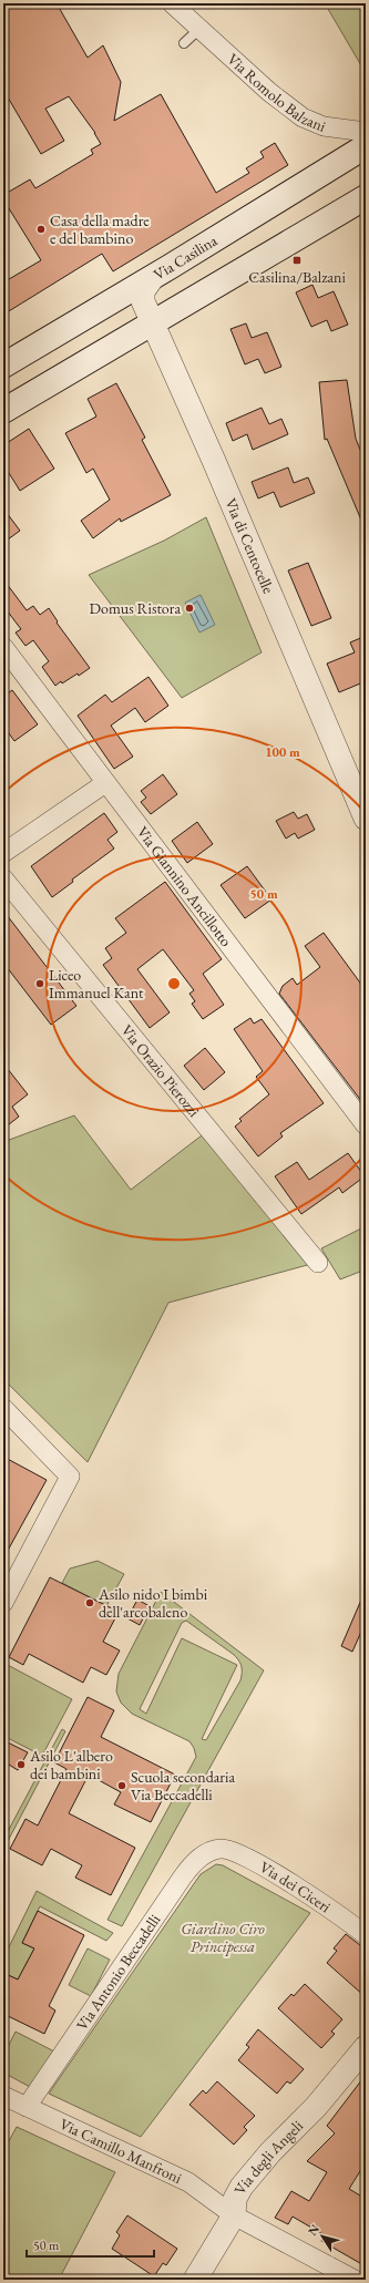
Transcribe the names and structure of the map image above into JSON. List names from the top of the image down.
{
  "streets": {
    "main road": ["Via Casilina"],
    "street": [
      "Via Romolo Balzani",
      "Via di Centocelle",
      "Via Giannino Ancillotto",
      "Via Orazio Pierozzi",
      "Via dei Ciceri",
      "Via Antonio Beccadelli",
      "Via Camillo Manfroni",
      "Via degli Angeli"
    ]
  },
  "crossings": [
    ["Via Casilina", "Via di Centocelle"],
    ["Via dei Ciceri", "Via Antonio Beccadelli"],
    ["Via Antonio Beccadelli", "Via Camillo Manfroni"],
    ["Via Camillo Manfroni", "Via degli Angeli"]
  ],
  "parks": ["Giardino Ciro Principessa"],
  "places": {
    "other": [
      "Casa della madre e del bambino",
      "Domus Ristora",
      "Liceo Immanuel Kant",
      "Asilo nido I bimbi dell'arcobaleno",
      "Asilo L'albero dei bambini",
      "Scuola secondaria Via Beccadelli"
    ],
    "transit": ["Casilina/Balzani"]
  },
  "scale_bar": "50 m",
  "north": "top left",
  "rings": ["100 m", "50 m"]
}
